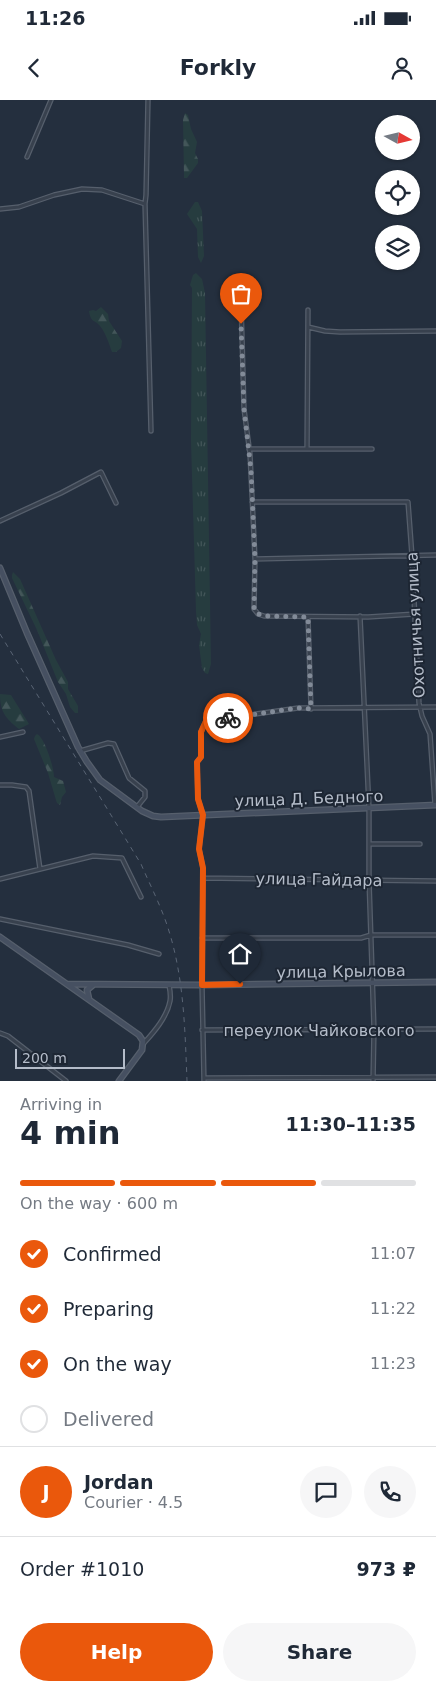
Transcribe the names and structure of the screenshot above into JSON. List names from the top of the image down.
{
  "streets": {
    "street": [
      "Охотничья улица",
      "улица Д. Бедного",
      "улица Гайдара",
      "улица Крылова",
      "переулок Чайковского"
    ]
  },
  "crossings": [
    ["Охотничья улица", "улица Д. Бедного"]
  ],
  "scale_bar": "200 m",
  "north": "right",
  "page": {
    "status": "11:26",
    "header": "Forkly",
    "scale": "200 m",
    "heading": ["4 min", "Arriving in", "11:30–11:35"],
    "panel": [
      "Jordan",
      "Courier · 4.5",
      "Order #1010",
      "973 ₽"
    ],
    "bar": "On the way · 600 m",
    "list": [
      ["Confirmed", "11:07"],
      ["Preparing", "11:22"],
      ["On the way", "11:23"],
      "Delivered"
    ],
    "round": "J",
    "buttons": ["Help", "Share"]
  }
}
